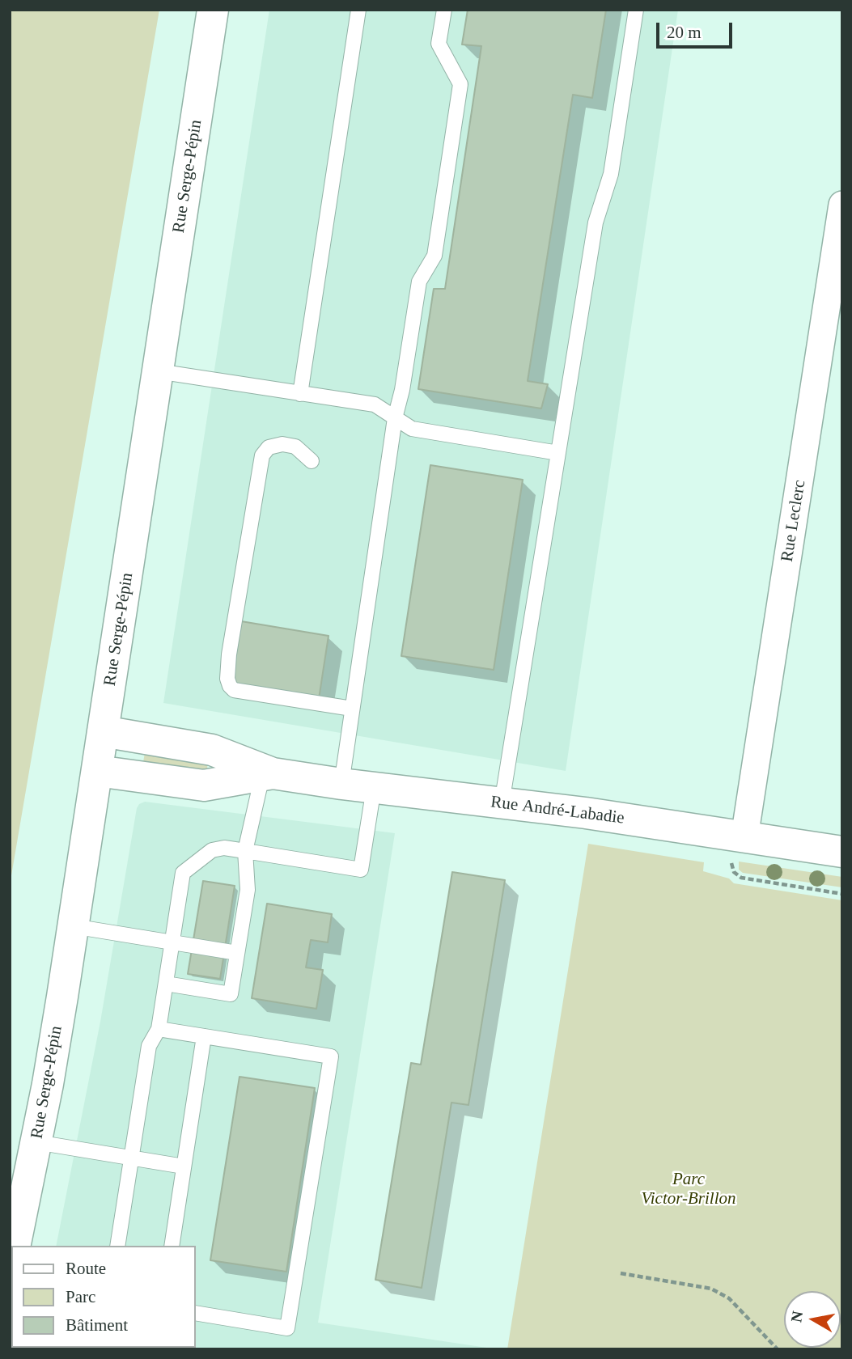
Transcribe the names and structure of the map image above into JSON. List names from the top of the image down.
{
  "streets": {
    "street": ["Rue Serge-Pépin", "Rue Leclerc", "Rue André-Labadie"]
  },
  "crossings": [
    ["Rue Serge-Pépin", "Rue André-Labadie"],
    ["Rue Leclerc", "Rue André-Labadie"]
  ],
  "parks": ["Parc Victor-Brillon"],
  "legend": ["Route", "Parc", "Bâtiment"],
  "scale_bar": "20 m",
  "north": "left"
}
